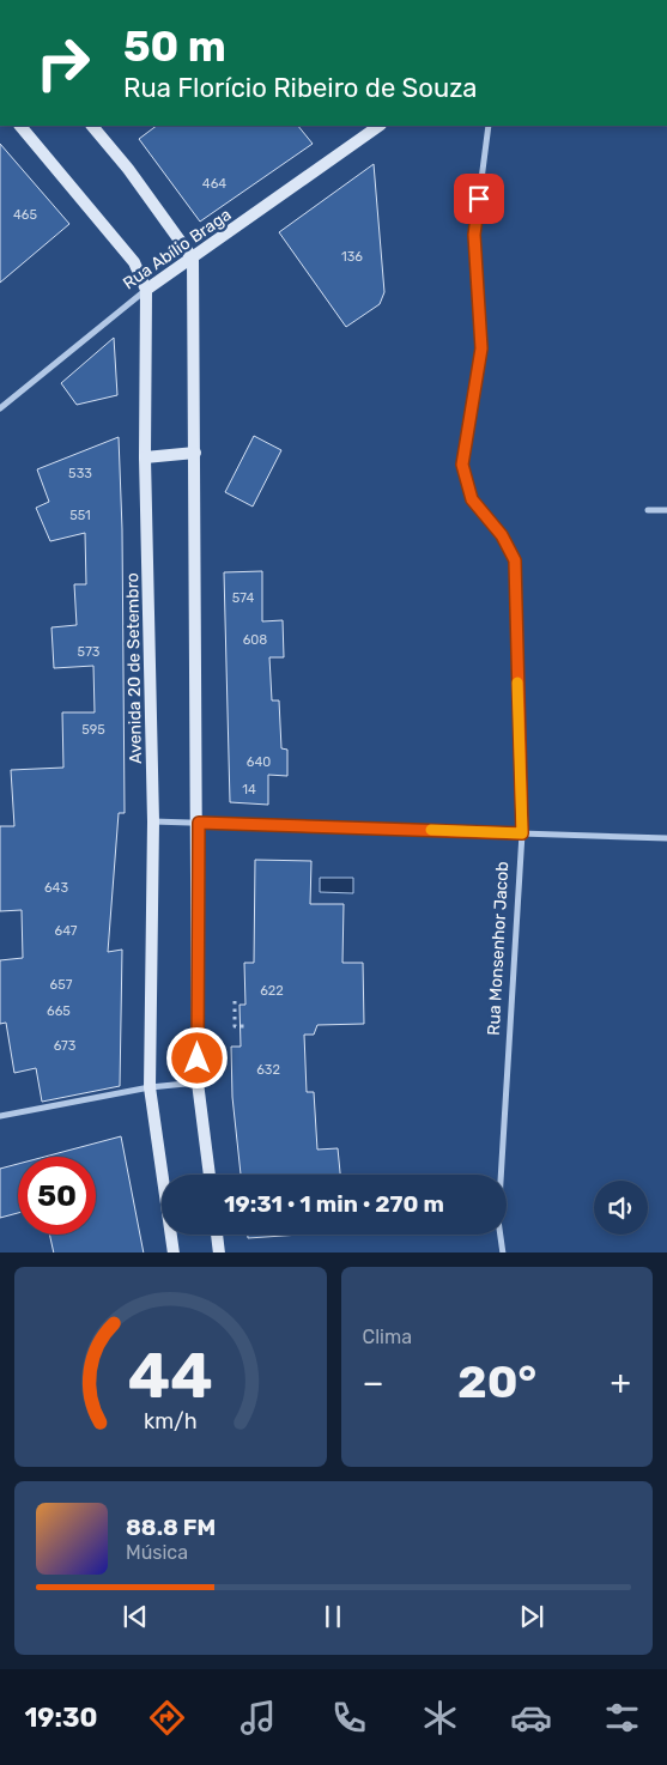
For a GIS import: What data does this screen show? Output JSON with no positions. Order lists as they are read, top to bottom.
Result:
{
  "streets": {
    "main road": ["Rua Abílio Braga", "Avenida 20 de Setembro"],
    "street": ["Rua Monsenhor Jacob"]
  },
  "crossings": [
    ["Rua Abílio Braga", "Avenida 20 de Setembro"]
  ],
  "house_numbers": [
    "464",
    "465",
    "136",
    "533",
    "551",
    "574",
    "608",
    "573",
    "595",
    "640",
    "14",
    "643",
    "647",
    "657",
    "622",
    "665",
    "673",
    "632"
  ],
  "page": {
    "turn": ["50 m", "Rua Florício Ribeiro de Souza"],
    "limit": "50",
    "trip": "19:31 · 1 min · 270 m",
    "tile": "Clima",
    "heat": ["−", "20°", "+"],
    "song": ["88.8 FM", "Música"],
    "tabs": "19:30",
    "gauge": ["44", "km/h"]
  }
}
